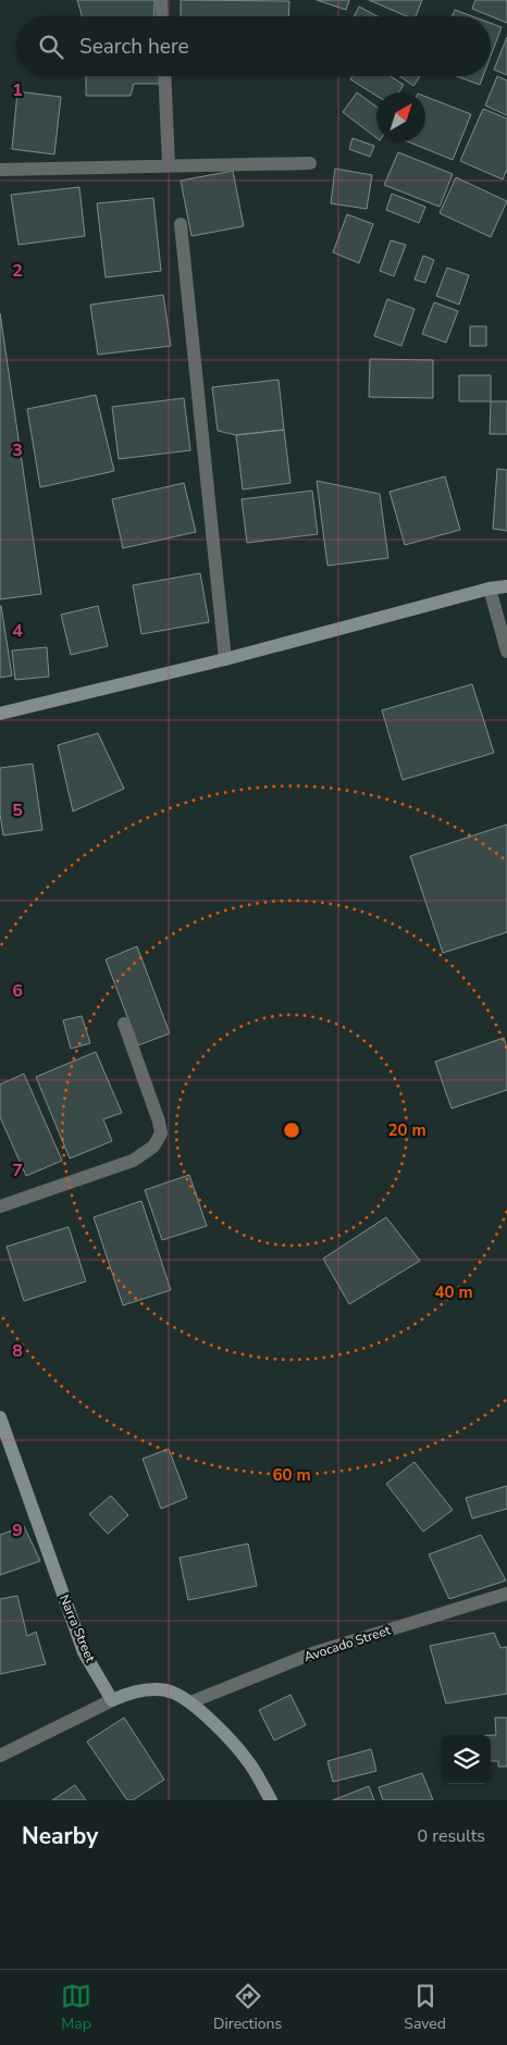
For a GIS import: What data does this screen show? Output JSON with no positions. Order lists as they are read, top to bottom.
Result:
{
  "streets": {
    "street": ["Narra Street", "Avocado Street"]
  },
  "north": "top right",
  "page": {
    "search": "Search here",
    "heading": ["Nearby", "0 results"],
    "nav": ["Map", "Directions", "Saved"]
  },
  "grid": {
    "rows": [
      "1",
      "2",
      "3",
      "4",
      "5",
      "6",
      "7",
      "8",
      "9"
    ]
  },
  "rings": ["20 m", "40 m", "60 m"]
}
